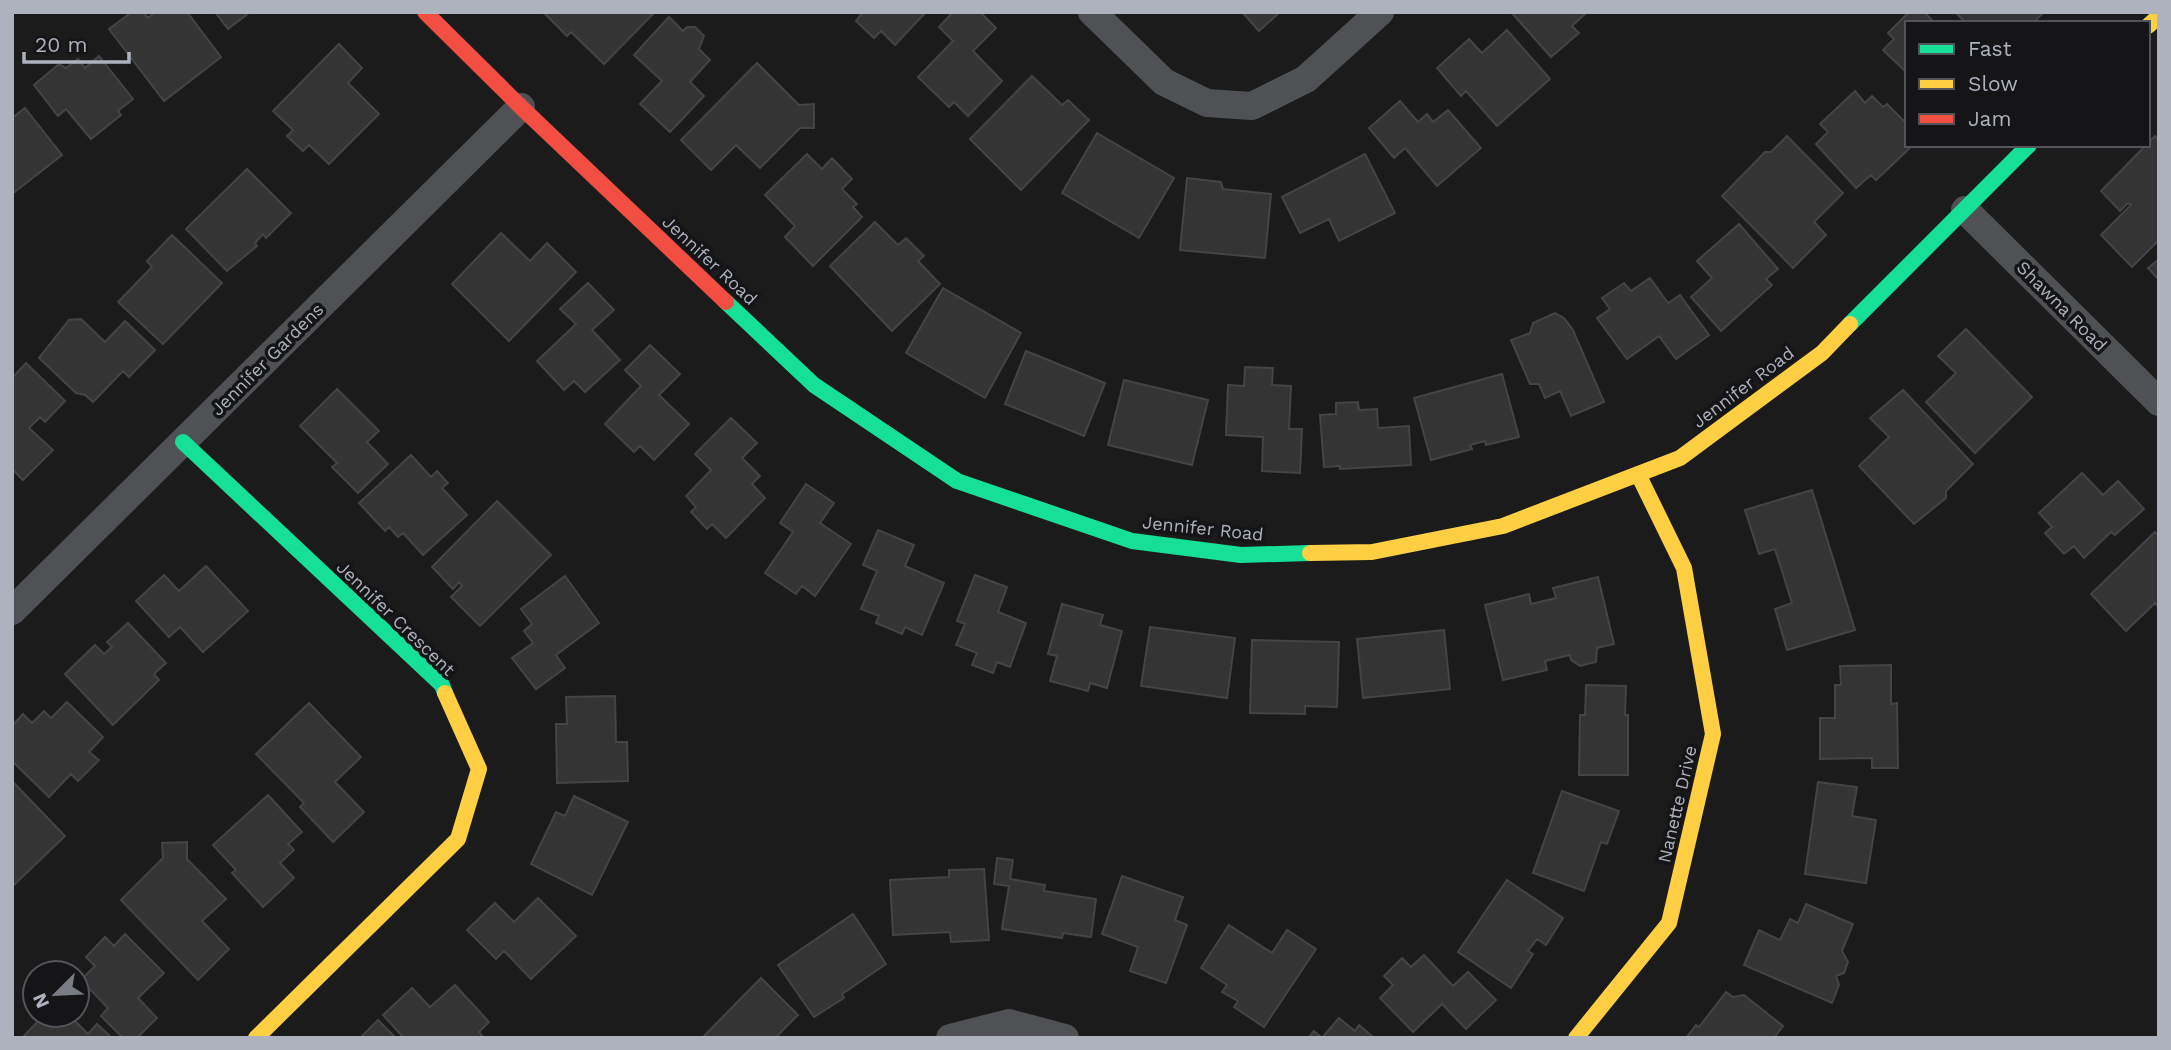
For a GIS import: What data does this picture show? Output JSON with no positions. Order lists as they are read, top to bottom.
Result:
{
  "streets": {
    "street": [
      "Jennifer Road",
      "Shawna Road",
      "Jennifer Gardens",
      "Jennifer Crescent",
      "Nanette Drive"
    ]
  },
  "crossings": [
    ["Jennifer Road", "Shawna Road"],
    ["Jennifer Road", "Jennifer Gardens"],
    ["Jennifer Road", "Nanette Drive"],
    ["Jennifer Gardens", "Jennifer Crescent"]
  ],
  "legend": ["Fast", "Slow", "Jam"],
  "scale_bar": "20 m",
  "north": "bottom left"
}
